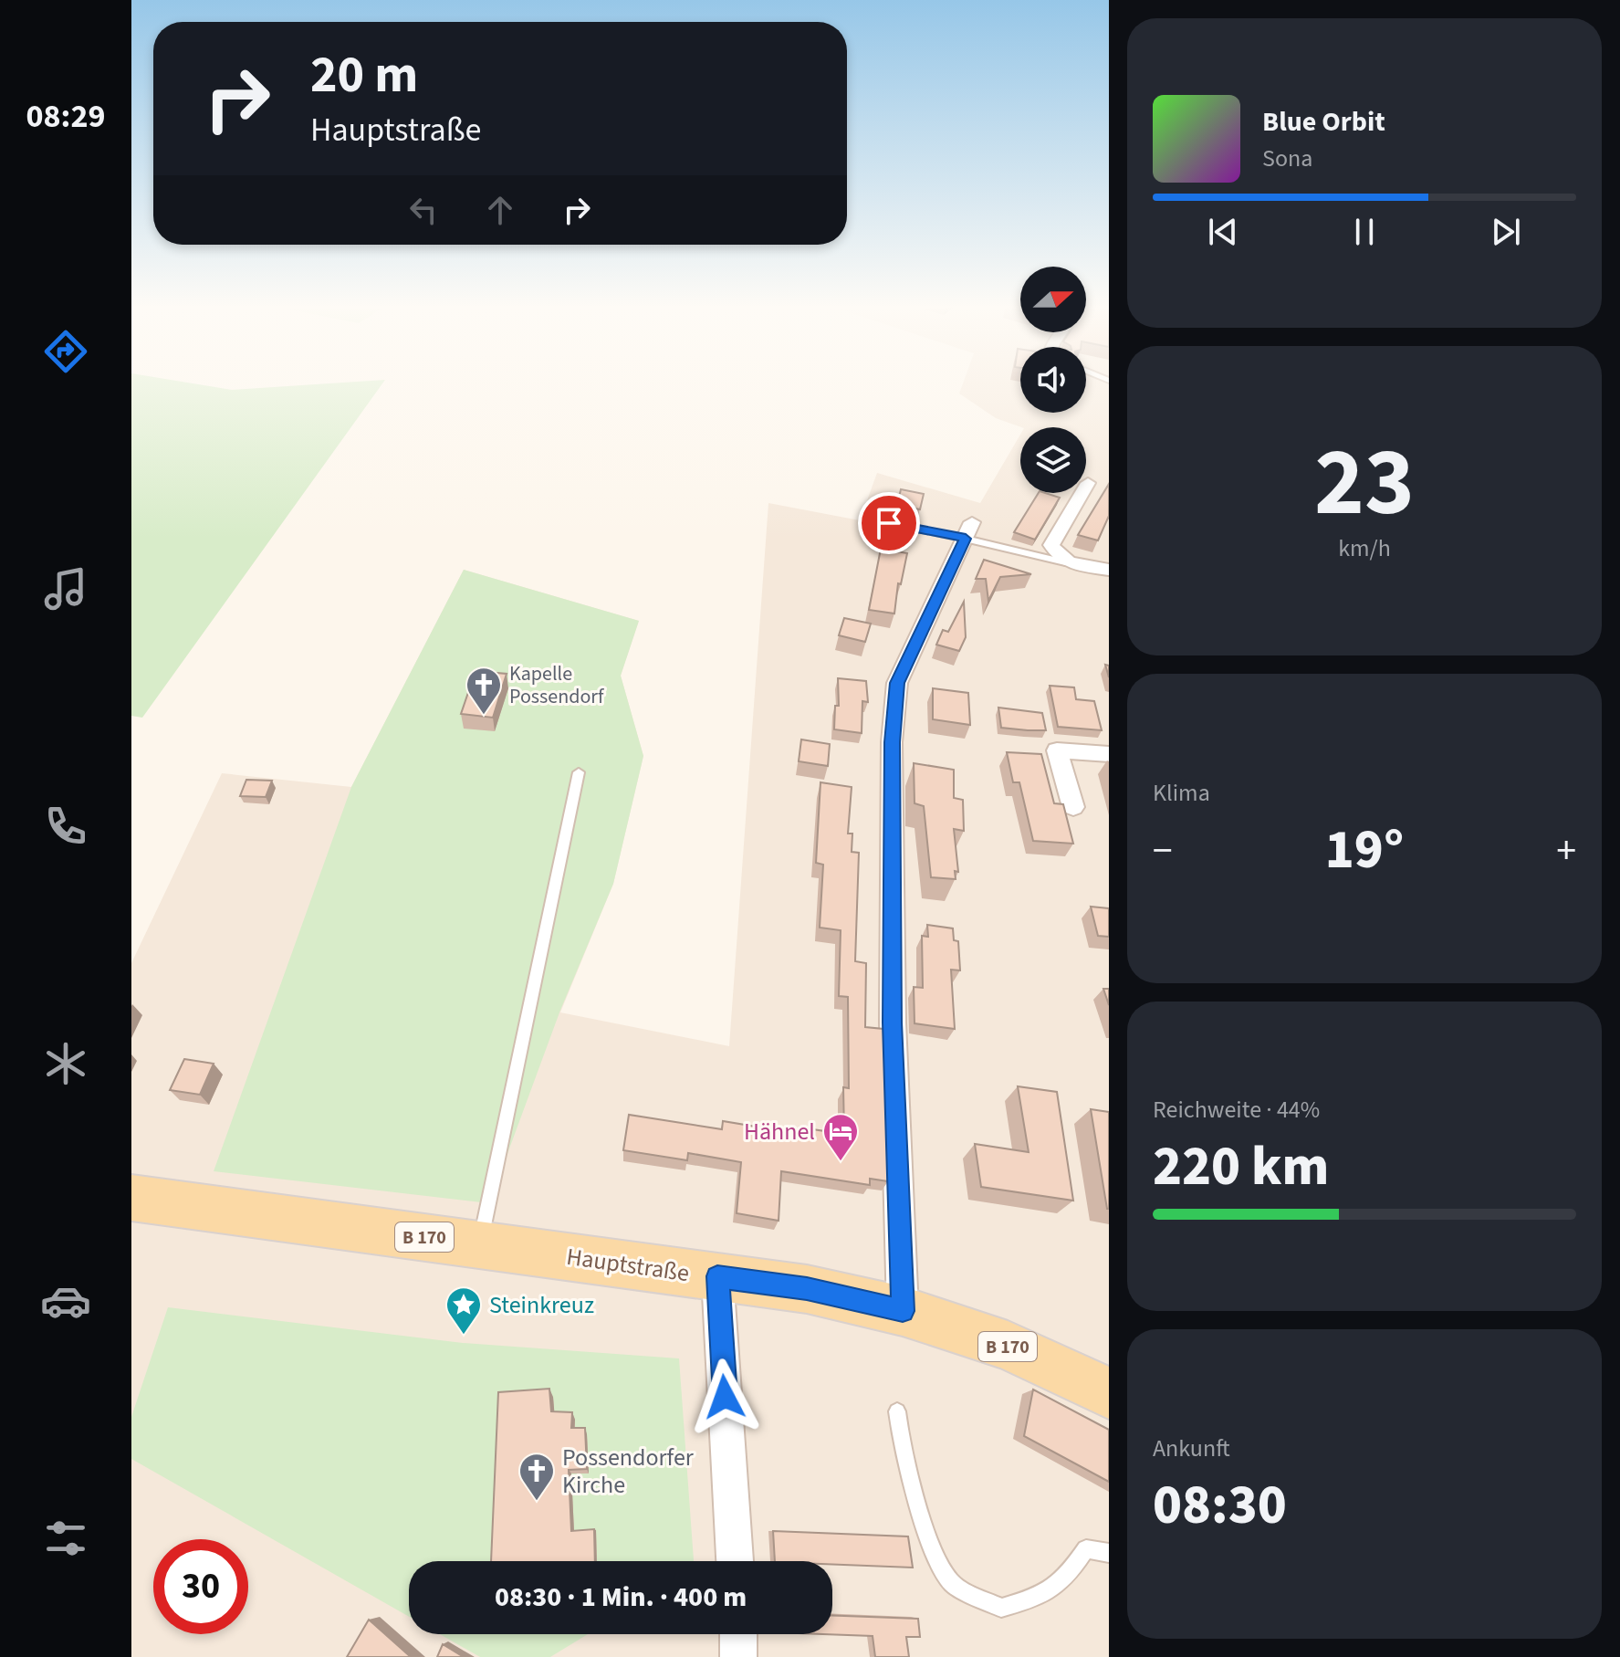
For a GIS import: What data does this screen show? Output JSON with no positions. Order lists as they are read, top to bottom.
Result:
{
  "streets": {
    "main road": ["B 170", "Hauptstraße"]
  },
  "places": {
    "church": ["Kapelle Possendorf", "Possendorfer Kirche"],
    "hotel": ["Hähnel"],
    "place": ["Steinkreuz"]
  },
  "north": "right",
  "page": {
    "tabs": "08:29",
    "turn": ["20 m", "Hauptstraße"],
    "song": ["Blue Orbit", "Sona"],
    "tile": [
      ["23", "km/h"],
      "Klima",
      ["Reichweite · 44%", "220 km"],
      ["Ankunft", "08:30"]
    ],
    "heat": ["−", "19°", "+"],
    "limit": "30",
    "trip": "08:30 · 1 Min. · 400 m"
  }
}
